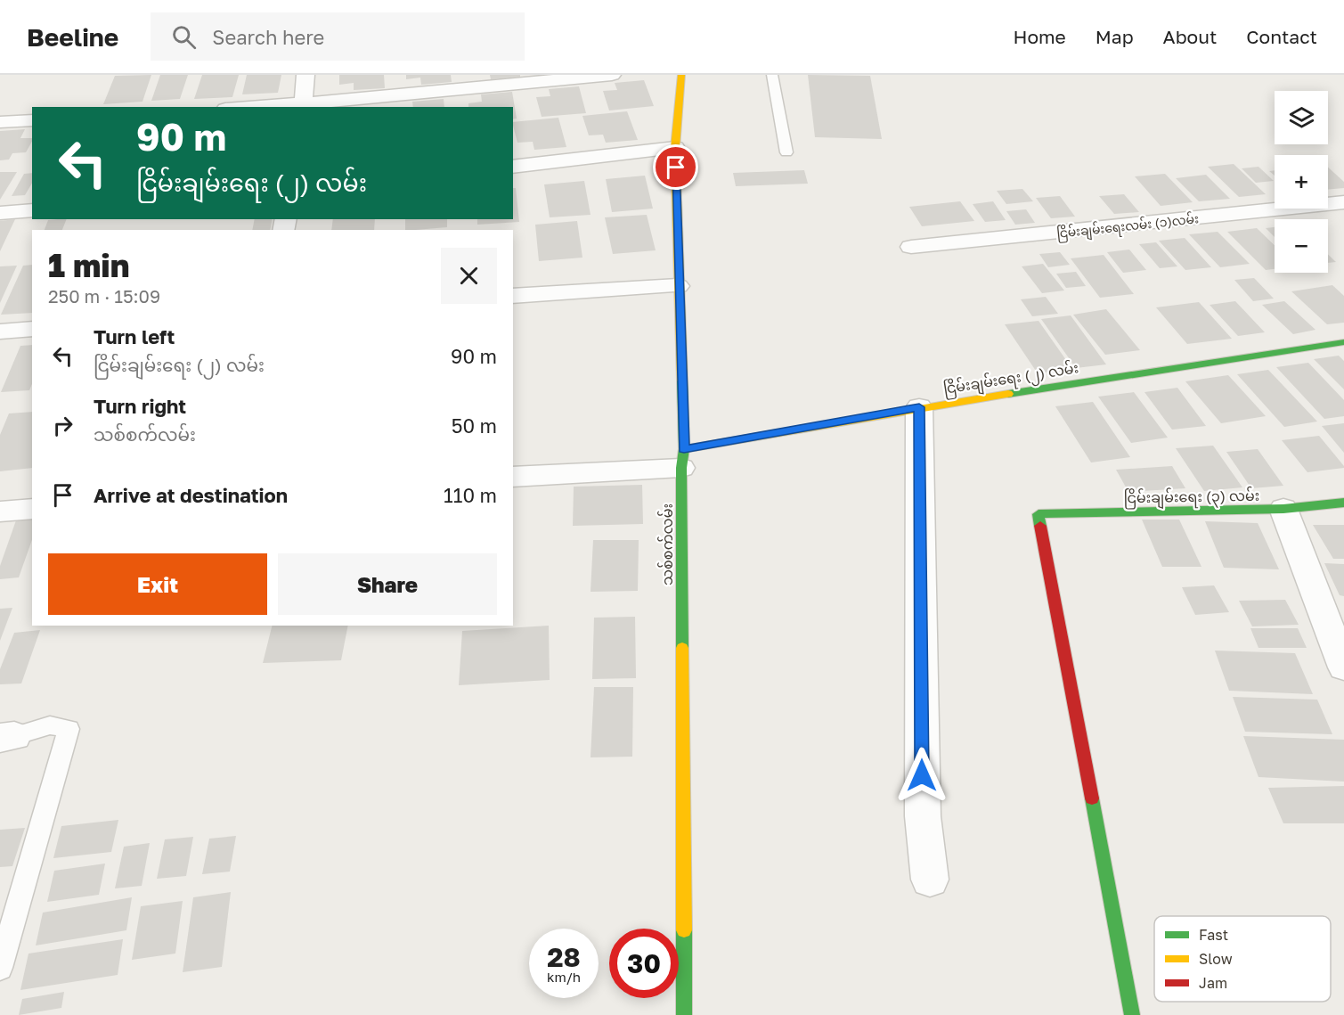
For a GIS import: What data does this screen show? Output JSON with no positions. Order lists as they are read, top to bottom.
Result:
{
  "streets": {
    "street": [
      "ငြိမ်းချမ်းရေးလမ်း (၁)လမ်း",
      "ငြိမ်းချမ်းရေး (၂) လမ်း",
      "ငြိမ်းချမ်းရေး (၃) လမ်း",
      "သစ်စက်လမ်း"
    ]
  },
  "crossings": [
    ["ငြိမ်းချမ်းရေး (၂) လမ်း", "သစ်စက်လမ်း"]
  ],
  "legend": ["Fast", "Slow", "Jam"],
  "page": {
    "header": "Beeline",
    "search": "Search here",
    "nav": [
      "Home",
      "Map",
      "About",
      "Contact"
    ],
    "map_buttons": ["+", "−"],
    "turn": ["90 m", "ငြိမ်းချမ်းရေး (၂) လမ်း"],
    "heading": ["1 min", "250 m · 15:09"],
    "list": [
      {
        "name": "Turn left",
        "note": "ငြိမ်းချမ်းရေး (၂) လမ်း",
        "value": "90 m"
      },
      {
        "name": "Turn right",
        "note": "သစ်စက်လမ်း",
        "value": "50 m"
      },
      {
        "name": "Arrive at destination",
        "value": "110 m"
      }
    ],
    "buttons": ["Exit", "Share"],
    "speed": "28 km/h",
    "limit": "30"
  }
}
